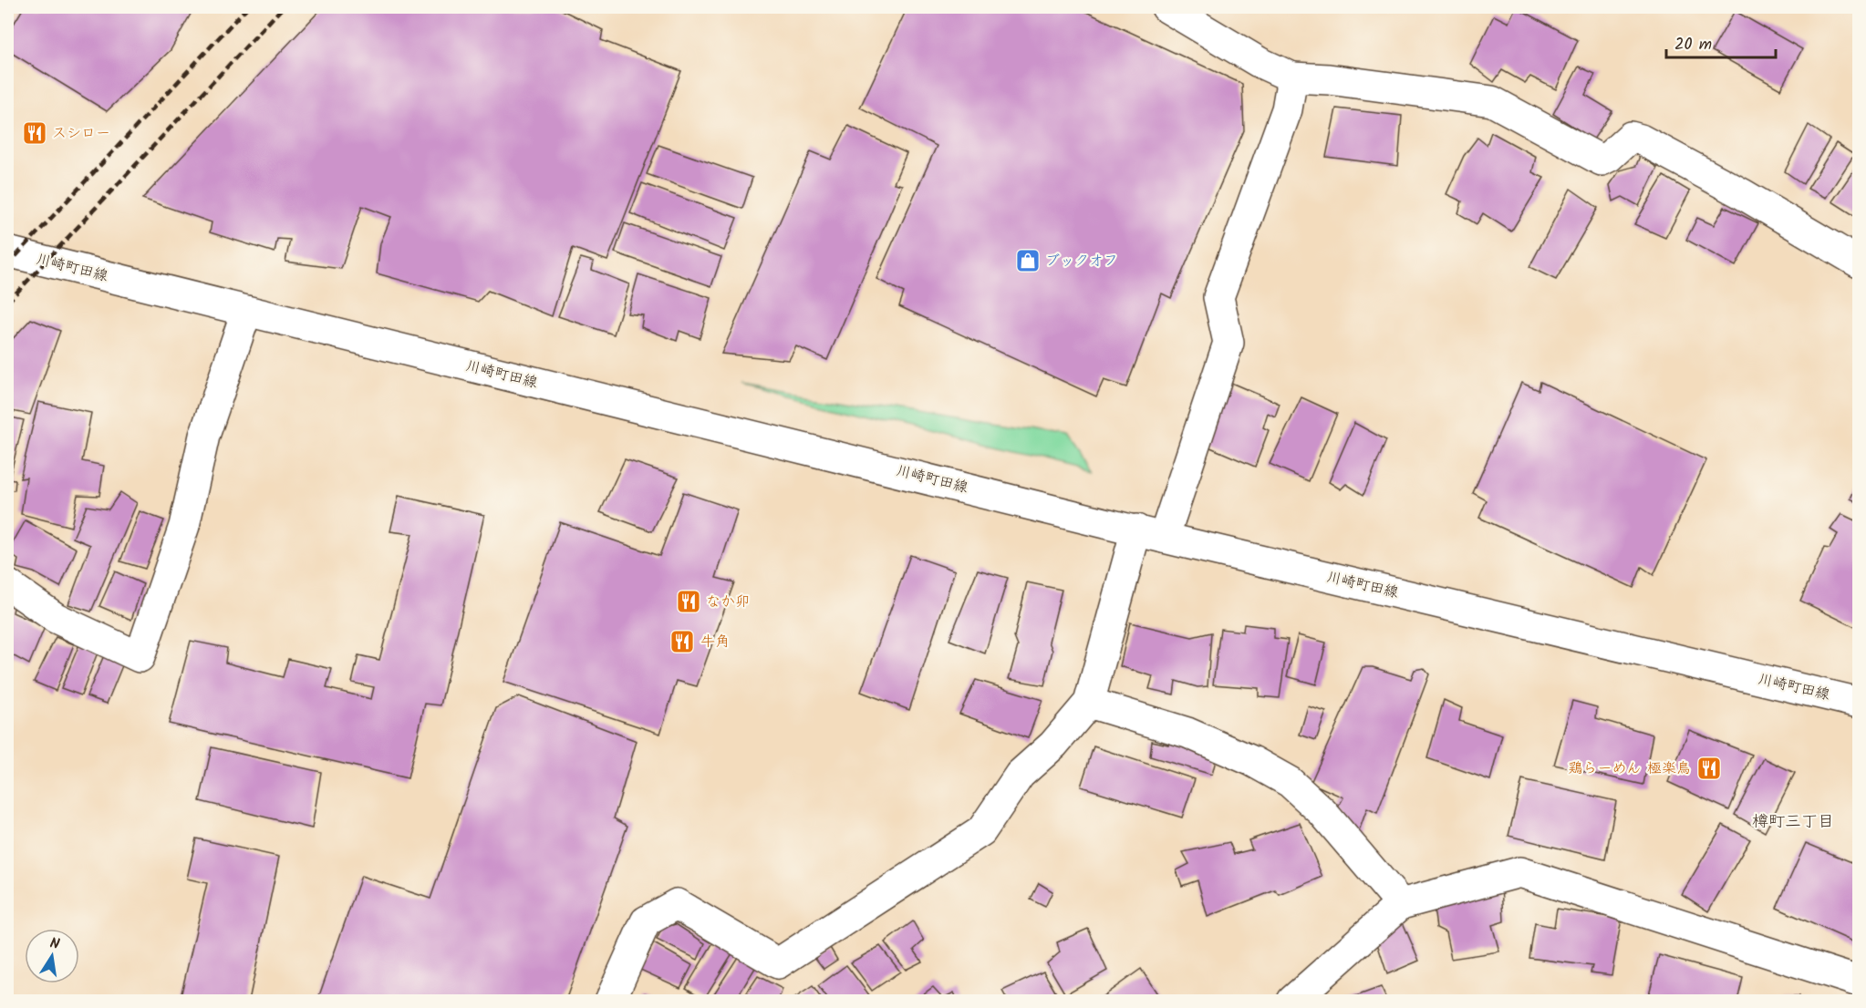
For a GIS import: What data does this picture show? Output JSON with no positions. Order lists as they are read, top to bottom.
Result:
{
  "streets": {
    "street": ["川崎町田線"]
  },
  "districts": ["樽町三丁目"],
  "places": {
    "restaurant": [
      "スシロー",
      "なか卯",
      "牛角",
      "鶏らーめん 極楽鳥"
    ],
    "shop": ["ブックオフ"]
  },
  "scale_bar": "20 m",
  "north": "top"
}
